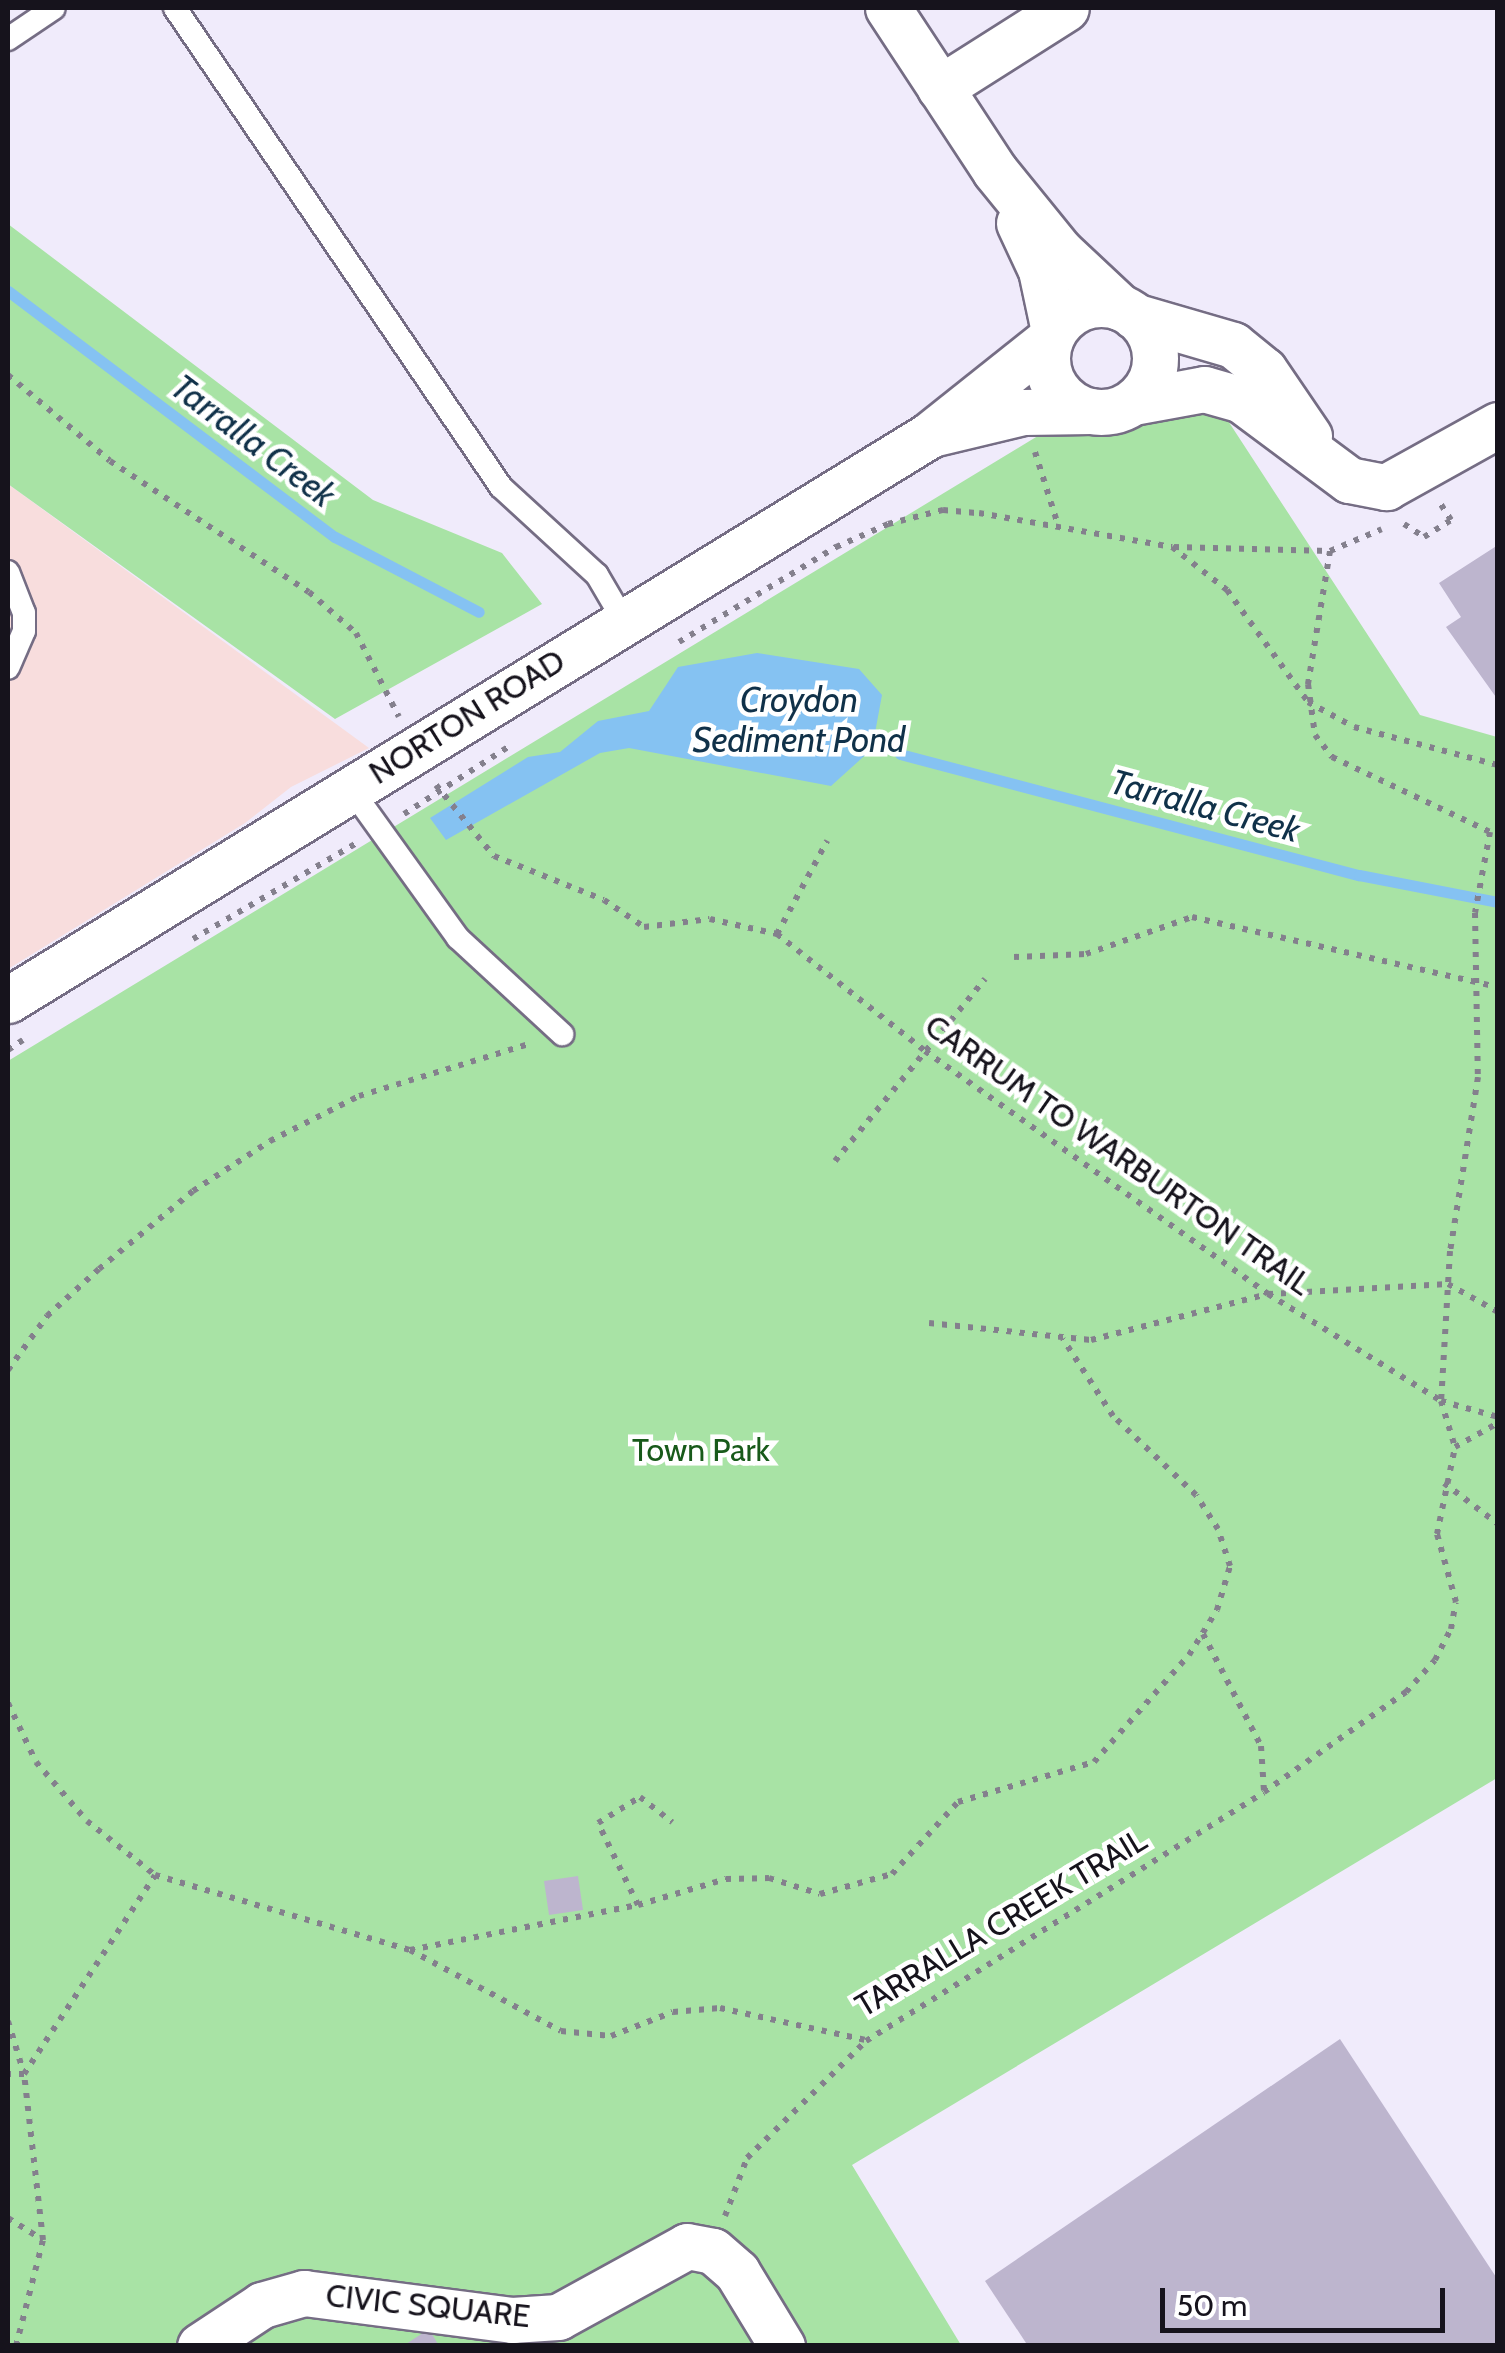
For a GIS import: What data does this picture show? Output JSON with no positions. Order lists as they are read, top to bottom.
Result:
{
  "streets": {
    "street": ["NORTON ROAD", "CIVIC SQUARE"],
    "path": ["CARRUM TO WARBURTON TRAIL", "TARRALLA CREEK TRAIL"]
  },
  "water": ["Tarralla Creek", "Croydon Sediment Pond"],
  "parks": ["Town Park"],
  "scale_bar": "50 m"
}
